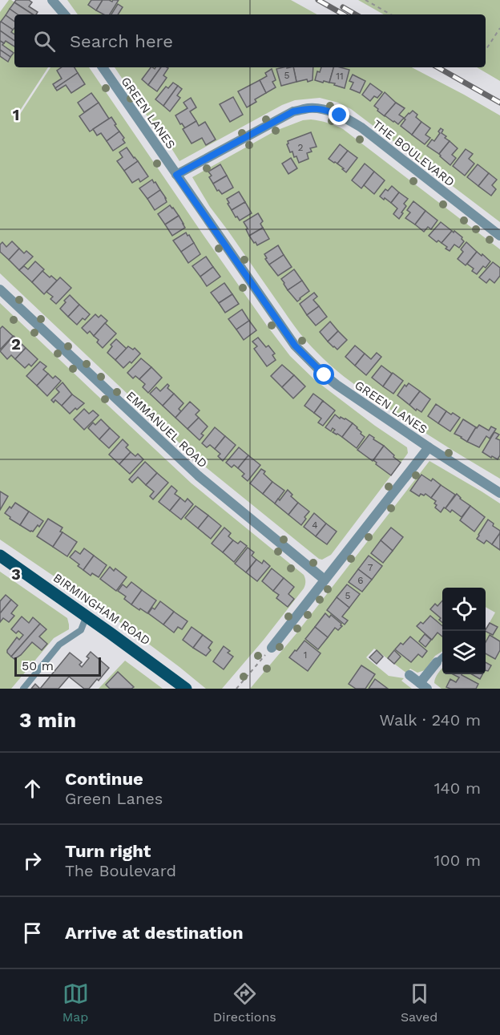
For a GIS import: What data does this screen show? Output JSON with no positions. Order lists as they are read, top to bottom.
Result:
{
  "streets": {
    "main road": ["BIRMINGHAM ROAD"],
    "street": ["GREEN LANES", "THE BOULEVARD", "EMMANUEL ROAD"]
  },
  "crossings": [
    ["GREEN LANES", "THE BOULEVARD"]
  ],
  "house_numbers": [
    "5",
    "11",
    "2",
    "4",
    "7",
    "6",
    "5",
    "1"
  ],
  "scale_bar": "50 m",
  "page": {
    "search": "Search here",
    "scale": "50 m",
    "heading": ["3 min", "Walk · 240 m"],
    "list": [
      ["Continue", "Green Lanes", "140 m"],
      ["Turn right", "The Boulevard", "100 m"],
      "Arrive at destination"
    ],
    "nav": ["Map", "Directions", "Saved"]
  },
  "grid": {
    "rows": ["1", "2", "3"]
  }
}
